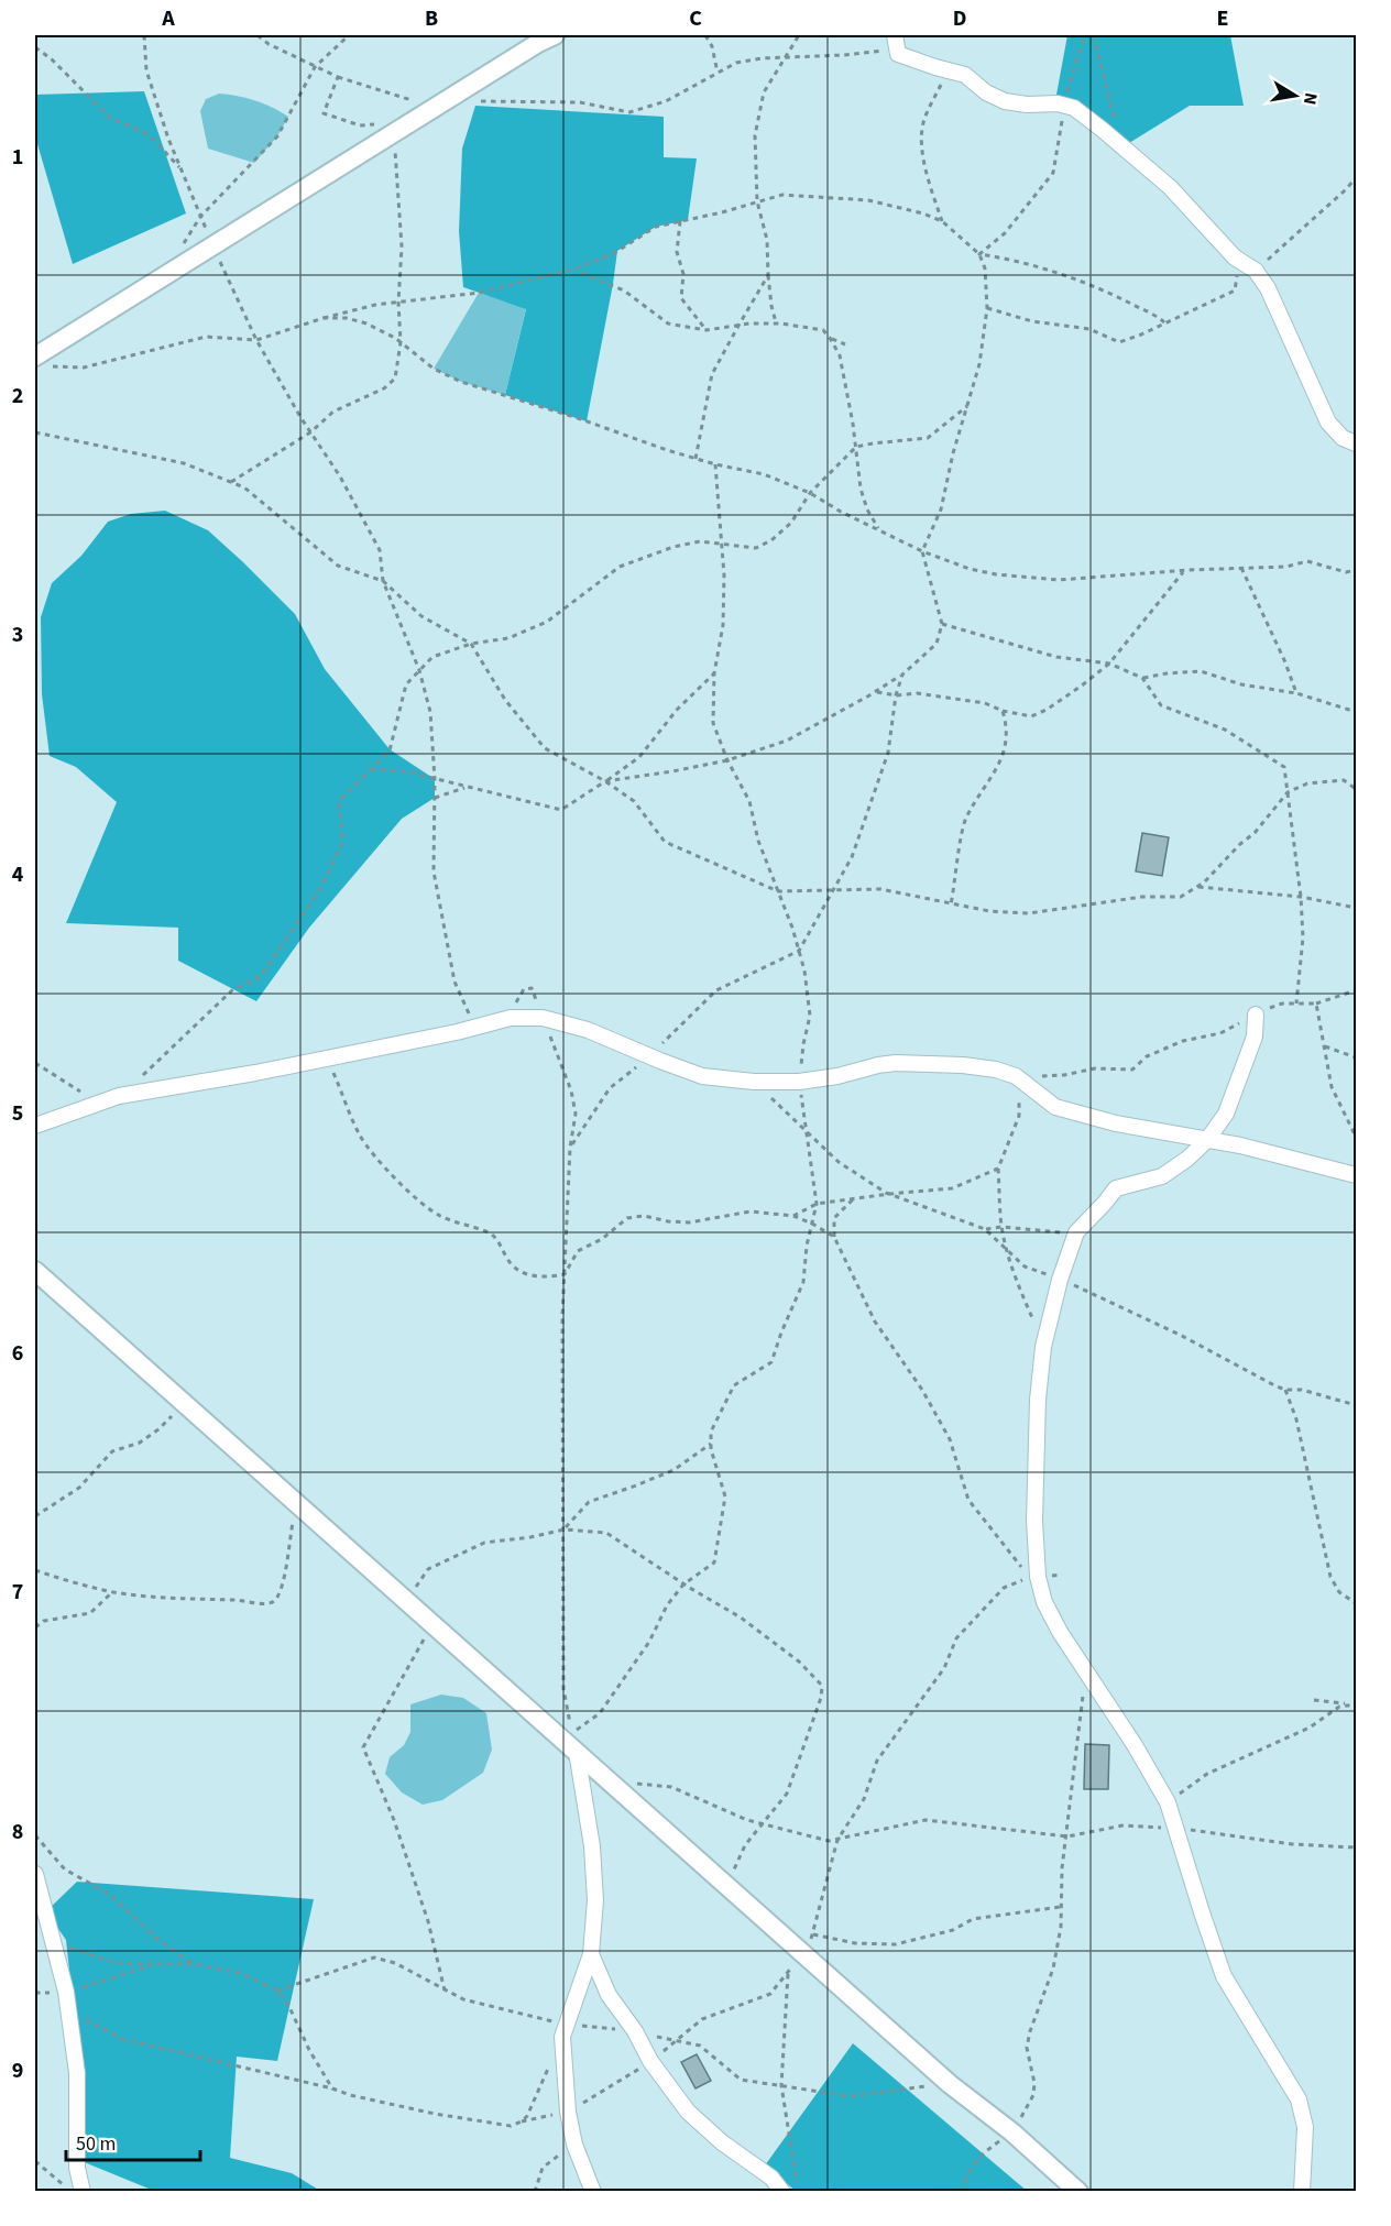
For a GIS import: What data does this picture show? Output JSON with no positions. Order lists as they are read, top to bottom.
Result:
{
  "scale_bar": "50 m",
  "north": "right",
  "grid": {
    "columns": [
      "A",
      "B",
      "C",
      "D",
      "E"
    ],
    "rows": [
      "1",
      "2",
      "3",
      "4",
      "5",
      "6",
      "7",
      "8",
      "9"
    ]
  }
}
